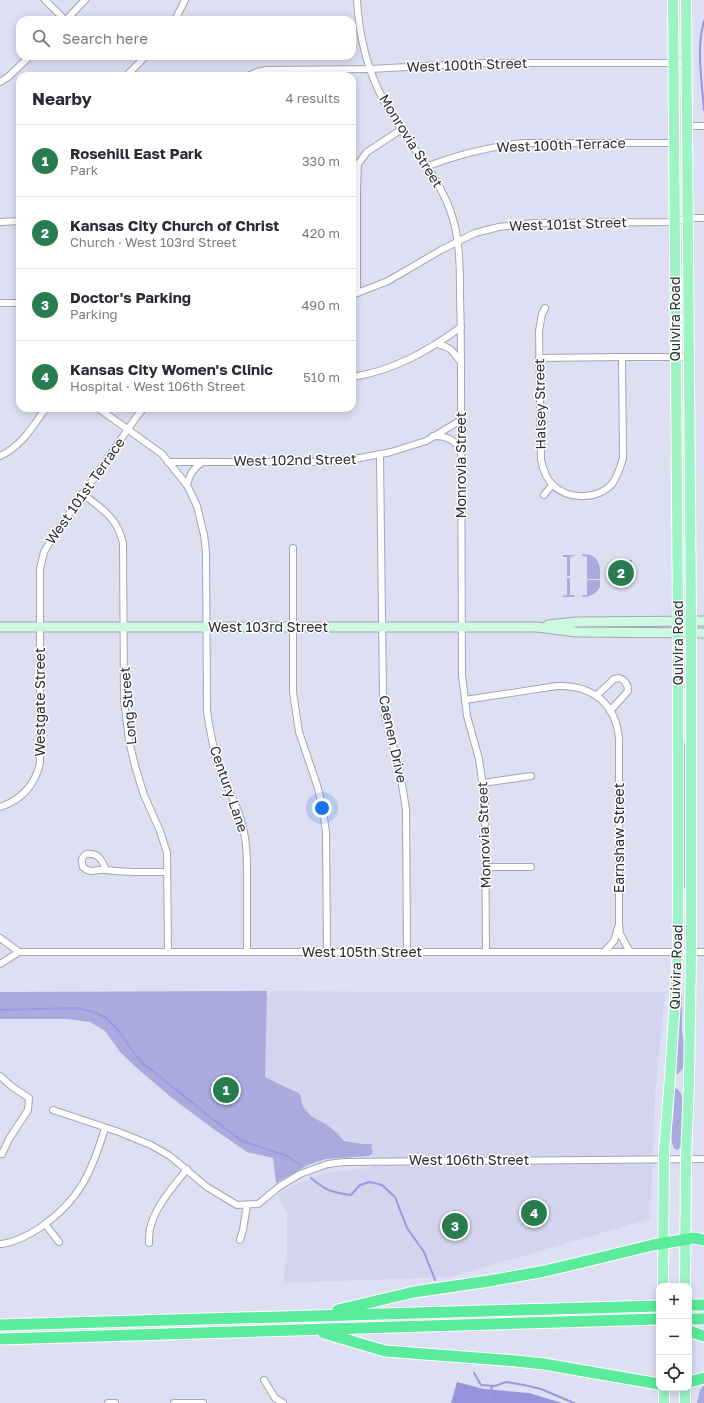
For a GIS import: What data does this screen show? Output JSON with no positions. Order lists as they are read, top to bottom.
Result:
{
  "streets": {
    "main road": ["Quivira Road", "West 103rd Street"],
    "street": [
      "West 100th Street",
      "Monrovia Street",
      "West 100th Terrace",
      "West 101st Street",
      "Halsey Street",
      "West 102nd Street",
      "West 101st Terrace",
      "Westgate Street",
      "Long Street",
      "Caenen Drive",
      "Century Lane",
      "Earnshaw Street",
      "West 105th Street",
      "West 106th Street"
    ]
  },
  "crossings": [
    ["West 100th Street", "Monrovia Street"],
    ["West 100th Street", "Quivira Road"],
    ["Monrovia Street", "West 100th Terrace"],
    ["Monrovia Street", "West 101st Street"],
    ["Monrovia Street", "West 102nd Street"],
    ["Monrovia Street", "West 103rd Street"],
    ["Monrovia Street", "West 105th Street"],
    ["West 100th Terrace", "Quivira Road"],
    ["West 101st Street", "Quivira Road"],
    ["Quivira Road", "West 103rd Street"],
    ["Quivira Road", "West 105th Street"],
    ["Quivira Road", "West 106th Street"],
    ["West 102nd Street", "Caenen Drive"],
    ["West 102nd Street", "Century Lane"],
    ["West 101st Terrace", "West 103rd Street"],
    ["West 101st Terrace", "Westgate Street"],
    ["West 101st Terrace", "Long Street"],
    ["West 101st Terrace", "Century Lane"],
    ["West 103rd Street", "Westgate Street"],
    ["West 103rd Street", "Long Street"],
    ["West 103rd Street", "Caenen Drive"],
    ["West 103rd Street", "Century Lane"],
    ["Long Street", "West 105th Street"],
    ["Caenen Drive", "West 105th Street"],
    ["Century Lane", "West 105th Street"],
    ["Earnshaw Street", "West 105th Street"]
  ],
  "page": {
    "search": "Search here",
    "heading": ["Nearby", "4 results"],
    "list": [
      {
        "mark": "1",
        "name": "Rosehill East Park",
        "note": "Park",
        "value": "330 m"
      },
      {
        "mark": "2",
        "name": "Kansas City Church of Christ",
        "note": "Church · West 103rd Street",
        "value": "420 m"
      },
      {
        "mark": "3",
        "name": "Doctor's Parking",
        "note": "Parking",
        "value": "490 m"
      },
      {
        "mark": "4",
        "name": "Kansas City Women's Clinic",
        "note": "Hospital · West 106th Street",
        "value": "510 m"
      }
    ],
    "pins": [
      "2",
      "1",
      "4",
      "3"
    ],
    "map_buttons": ["+", "−"]
  }
}
